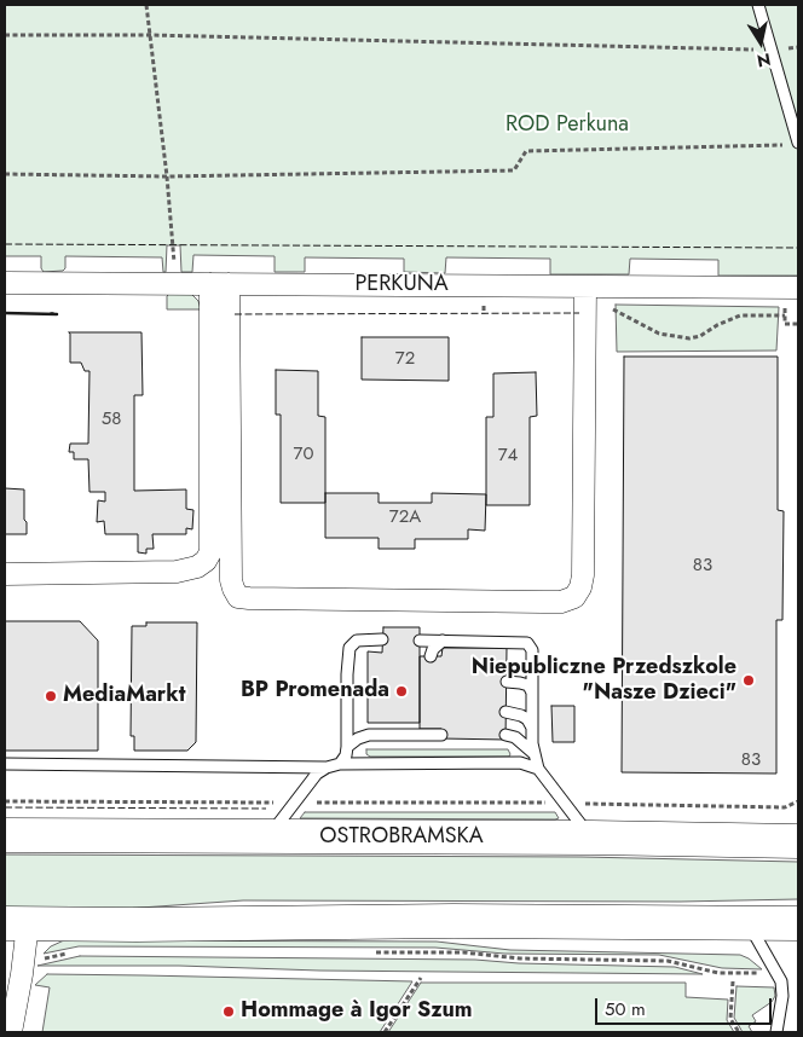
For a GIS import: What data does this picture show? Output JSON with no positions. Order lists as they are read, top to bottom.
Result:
{
  "streets": {
    "main road": ["OSTROBRAMSKA"],
    "street": ["PERKUNA"]
  },
  "parks": ["ROD Perkuna"],
  "places": [
    "Niepubliczne Przedszkole \"Nasze Dzieci\"",
    "BP Promenada",
    "MediaMarkt",
    "Hommage à Igor Szum"
  ],
  "house_numbers": [
    "72",
    "58",
    "70",
    "74",
    "72A",
    "83",
    "83"
  ],
  "scale_bar": "50 m",
  "north": "bottom"
}
